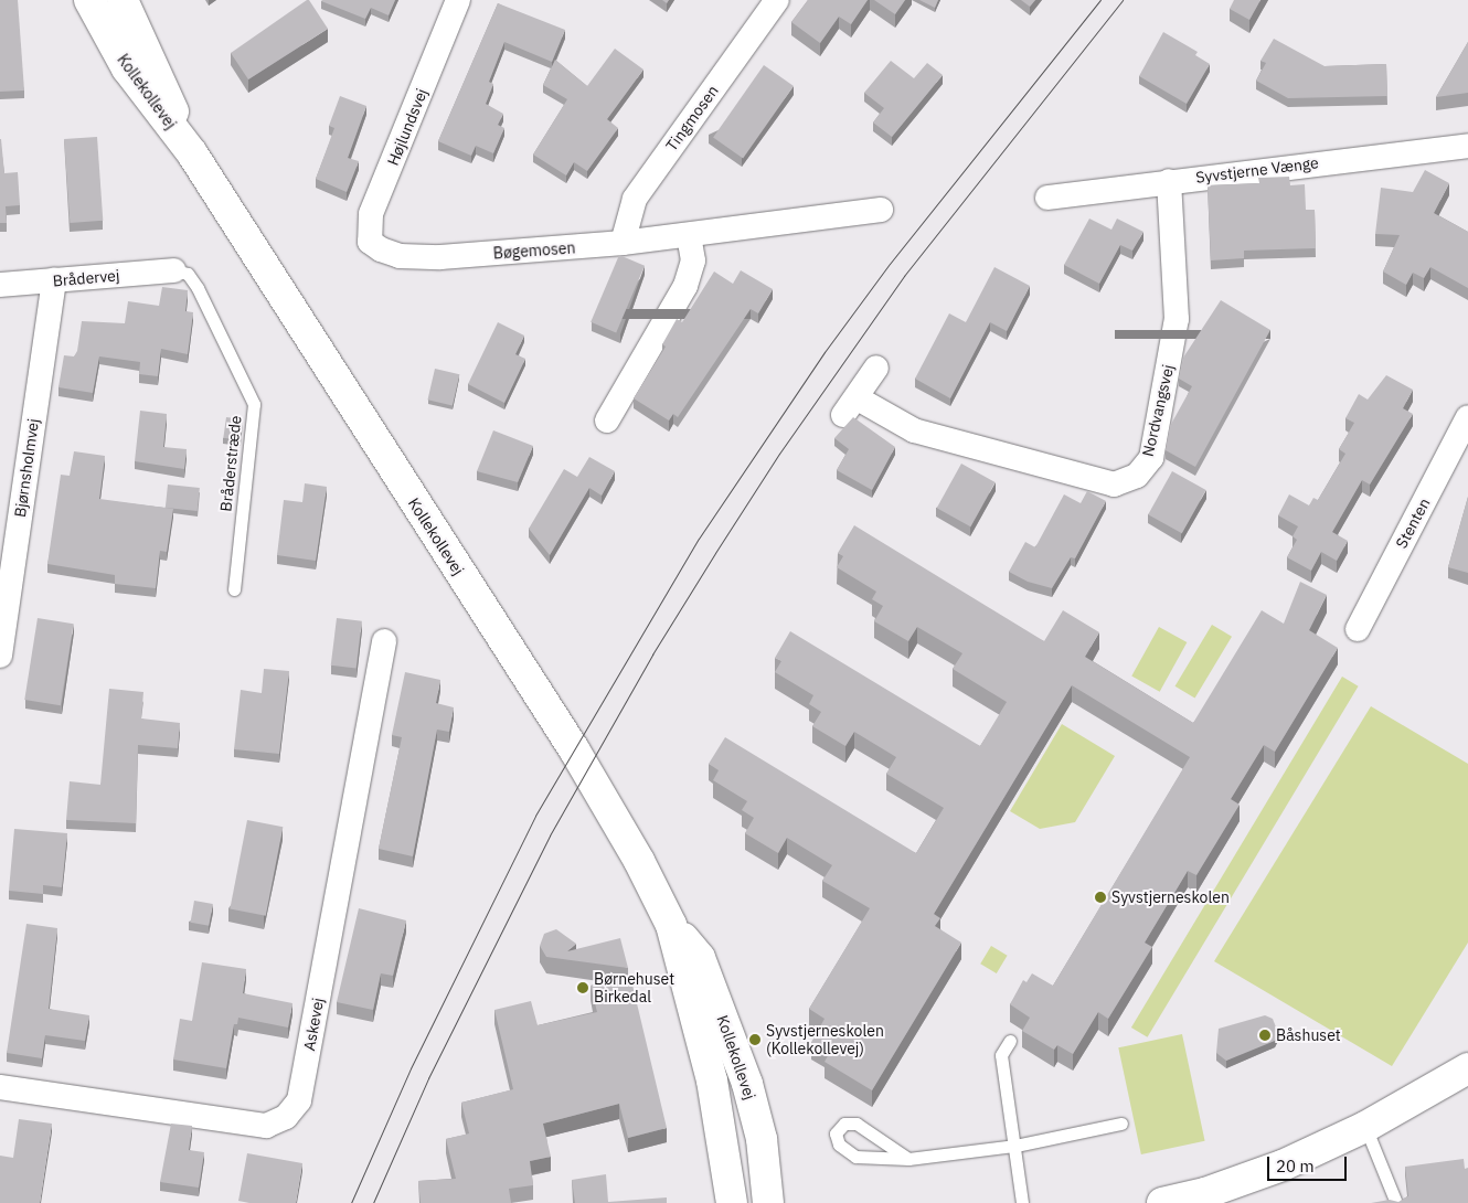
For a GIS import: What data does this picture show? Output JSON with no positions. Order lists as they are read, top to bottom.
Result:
{
  "streets": {
    "street": [
      "Kollekollevej",
      "Tingmosen",
      "Højlundsvej",
      "Syvstjerne Vænge",
      "Bøgemosen",
      "Brådervej",
      "Nordvangsvej",
      "Bjørnsholmvej",
      "Stenten",
      "Askevej"
    ],
    "lane": ["Bråderstræde"]
  },
  "crossings": [
    ["Tingmosen", "Bøgemosen"],
    ["Højlundsvej", "Bøgemosen"],
    ["Syvstjerne Vænge", "Nordvangsvej"],
    ["Brådervej", "Bråderstræde"],
    ["Brådervej", "Bjørnsholmvej"]
  ],
  "places": [
    "Syvstjerneskolen",
    "Børnehuset Birkedal",
    "Båshuset",
    "Syvstjerneskolen (Kollekollevej)"
  ],
  "scale_bar": "20 m"
}
